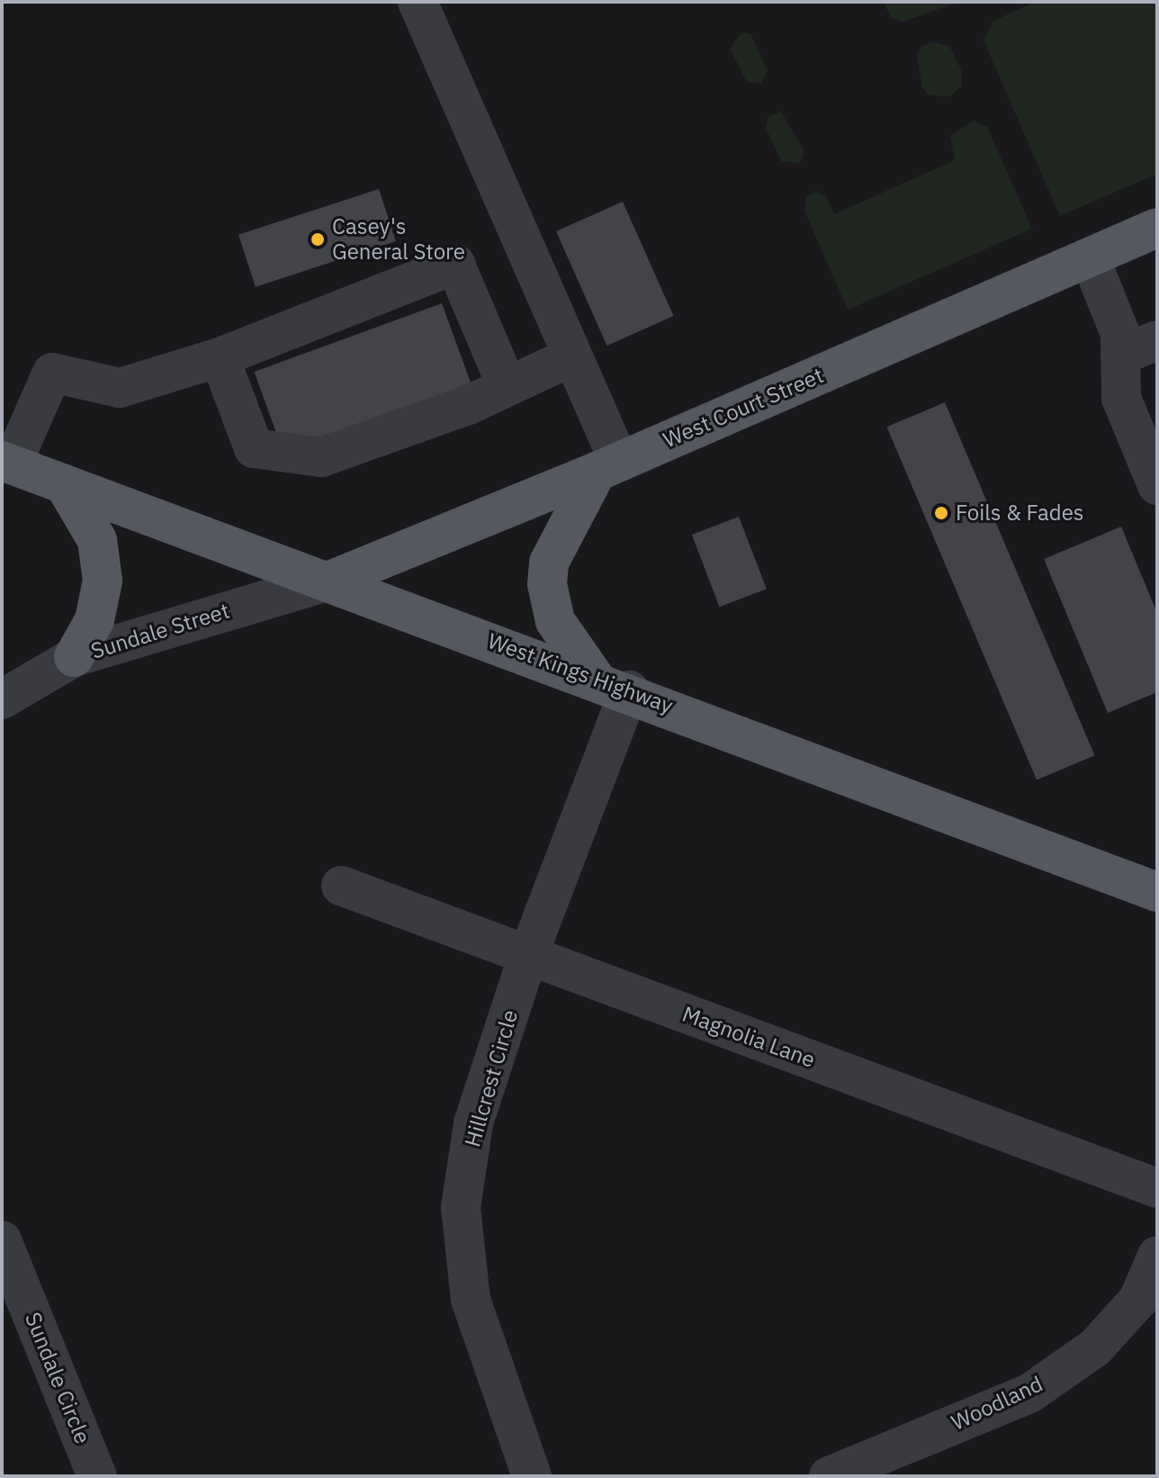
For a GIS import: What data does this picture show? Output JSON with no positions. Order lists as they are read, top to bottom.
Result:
{
  "streets": {
    "main road": ["West Court Street", "West Kings Highway"],
    "street": [
      "Sundale Street",
      "Magnolia Lane",
      "Hillcrest Circle",
      "Sundale Circle",
      "Woodland"
    ]
  },
  "crossings": [
    ["West Court Street", "Sundale Street"],
    ["West Court Street", "West Kings Highway"],
    ["Sundale Street", "West Kings Highway"],
    ["West Kings Highway", "Hillcrest Circle"],
    ["Magnolia Lane", "Hillcrest Circle"]
  ],
  "places": ["Casey's General Store", "Foils & Fades"]
}
